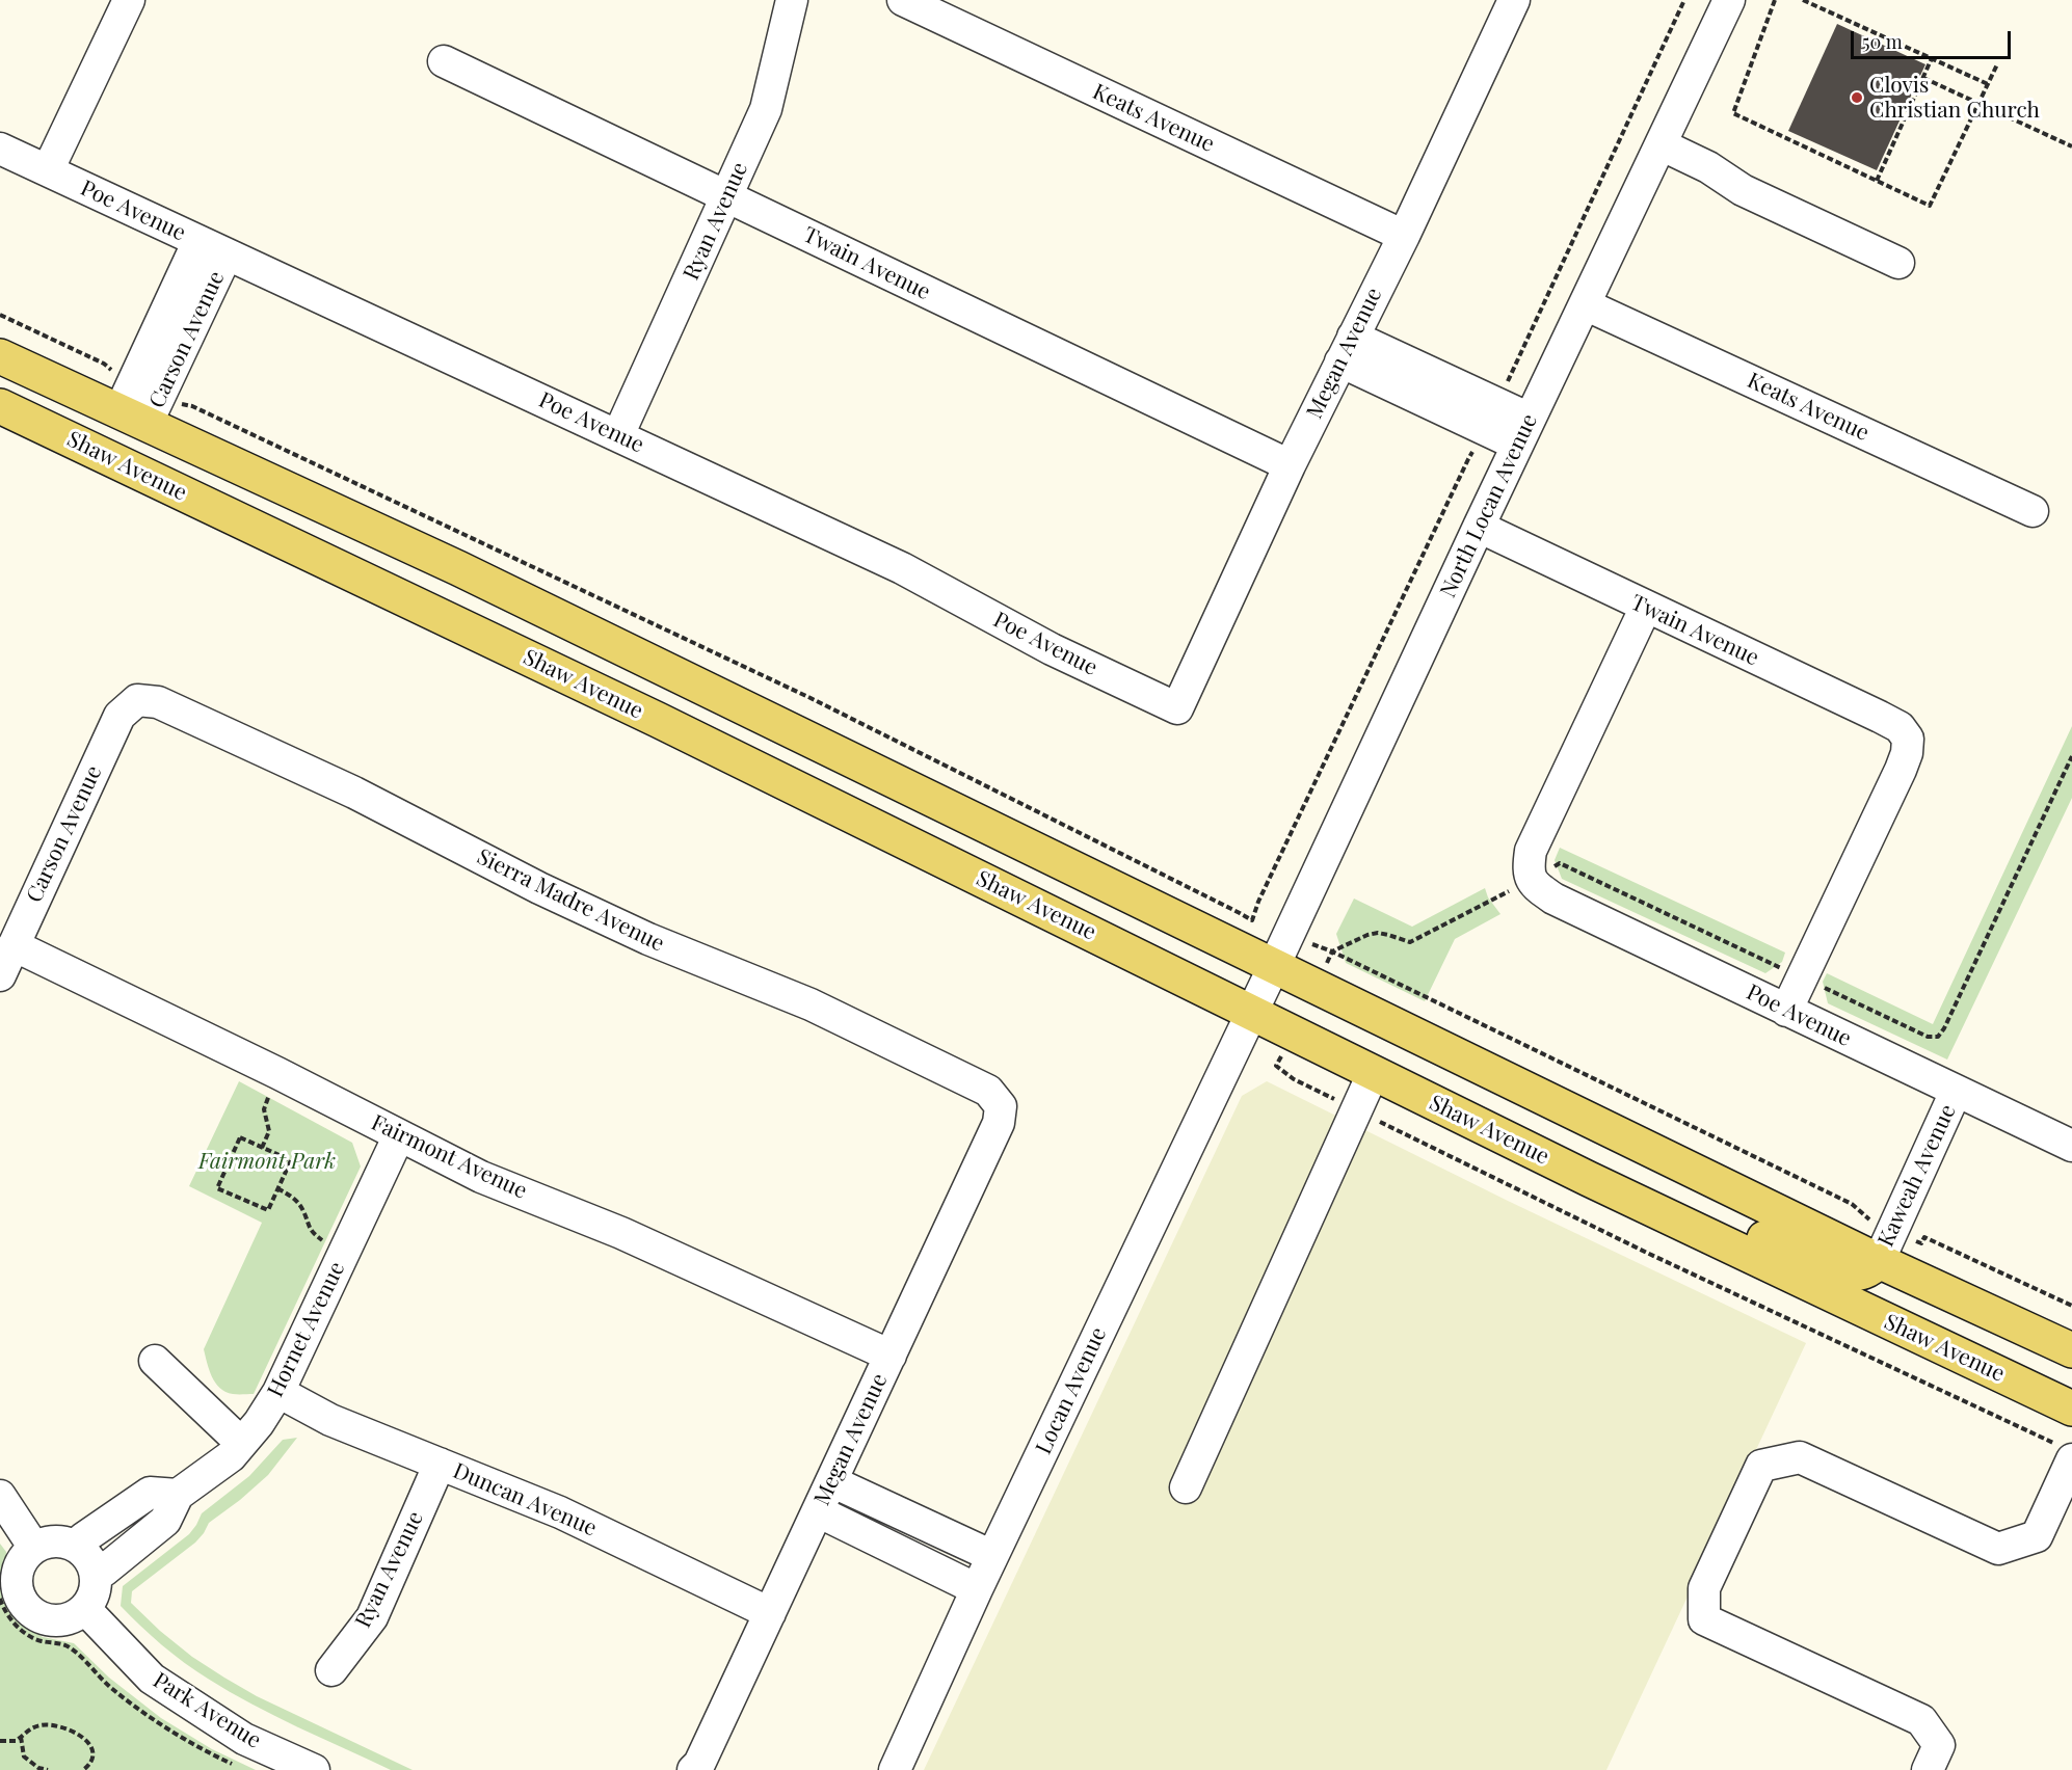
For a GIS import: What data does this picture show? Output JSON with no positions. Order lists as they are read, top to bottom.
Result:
{
  "streets": {
    "main road": ["Shaw Avenue"],
    "street": [
      "Keats Avenue",
      "Poe Avenue",
      "Ryan Avenue",
      "Twain Avenue",
      "Carson Avenue",
      "Megan Avenue",
      "North Locan Avenue",
      "Sierra Madre Avenue",
      "Fairmont Avenue",
      "Kaweah Avenue",
      "Hornet Avenue",
      "Locan Avenue",
      "Duncan Avenue",
      "Park Avenue"
    ]
  },
  "crossings": [
    ["Keats Avenue", "Megan Avenue"],
    ["Keats Avenue", "North Locan Avenue"],
    ["Poe Avenue", "Ryan Avenue"],
    ["Poe Avenue", "Carson Avenue"],
    ["Poe Avenue", "Megan Avenue"],
    ["Poe Avenue", "Kaweah Avenue"],
    ["Ryan Avenue", "Twain Avenue"],
    ["Ryan Avenue", "Duncan Avenue"],
    ["Twain Avenue", "Megan Avenue"],
    ["Twain Avenue", "North Locan Avenue"],
    ["Carson Avenue", "Shaw Avenue"],
    ["Carson Avenue", "Sierra Madre Avenue"],
    ["Carson Avenue", "Fairmont Avenue"],
    ["Megan Avenue", "Sierra Madre Avenue"],
    ["Megan Avenue", "Fairmont Avenue"],
    ["Megan Avenue", "Duncan Avenue"],
    ["Shaw Avenue", "North Locan Avenue"],
    ["Shaw Avenue", "Kaweah Avenue"],
    ["Shaw Avenue", "Locan Avenue"],
    ["North Locan Avenue", "Locan Avenue"],
    ["Fairmont Avenue", "Hornet Avenue"],
    ["Hornet Avenue", "Duncan Avenue"],
    ["Hornet Avenue", "Park Avenue"]
  ],
  "parks": ["Fairmont Park"],
  "places": ["Clovis Christian Church"],
  "scale_bar": "50 m"
}
